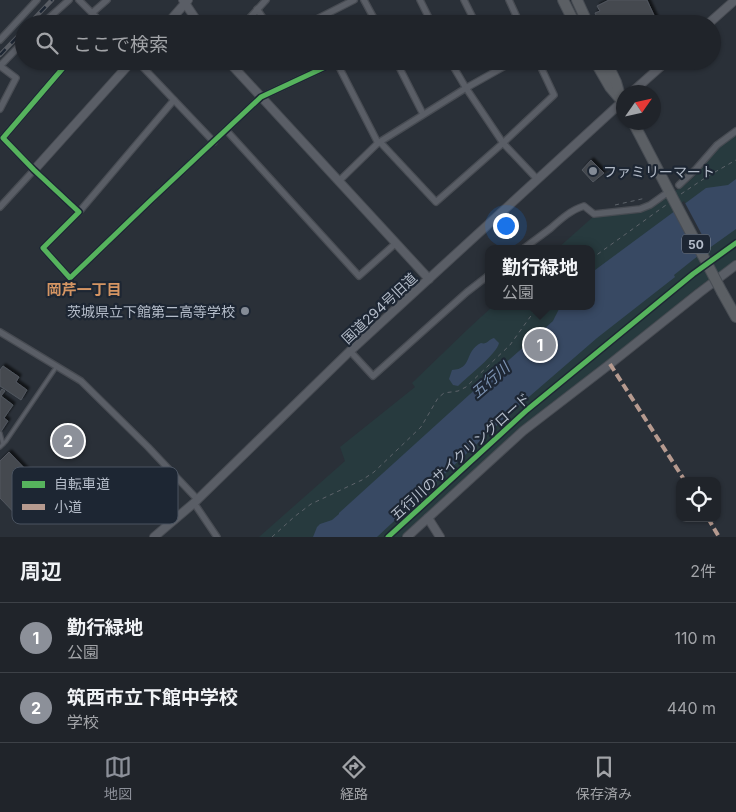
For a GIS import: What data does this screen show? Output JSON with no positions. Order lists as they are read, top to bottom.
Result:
{
  "streets": {
    "highway": ["50"],
    "street": ["国道294号旧道"],
    "cycle path": ["五行川のサイクリングロード"]
  },
  "districts": ["岡芹一丁目"],
  "water": ["五行川"],
  "places": ["ファミリーマート", "茨城県立下館第二高等学校"],
  "legend": ["自転車道", "小道"],
  "north": "top right",
  "page": {
    "search": "ここで検索",
    "popup": ["勤行緑地", "公園"],
    "pins": ["1", "2"],
    "heading": ["周辺", "2件"],
    "list": [
      {
        "mark": "1",
        "name": "勤行緑地",
        "note": "公園",
        "value": "110 m"
      },
      {
        "mark": "2",
        "name": "筑西市立下館中学校",
        "note": "学校",
        "value": "440 m"
      }
    ],
    "nav": ["地図", "経路", "保存済み"]
  }
}
